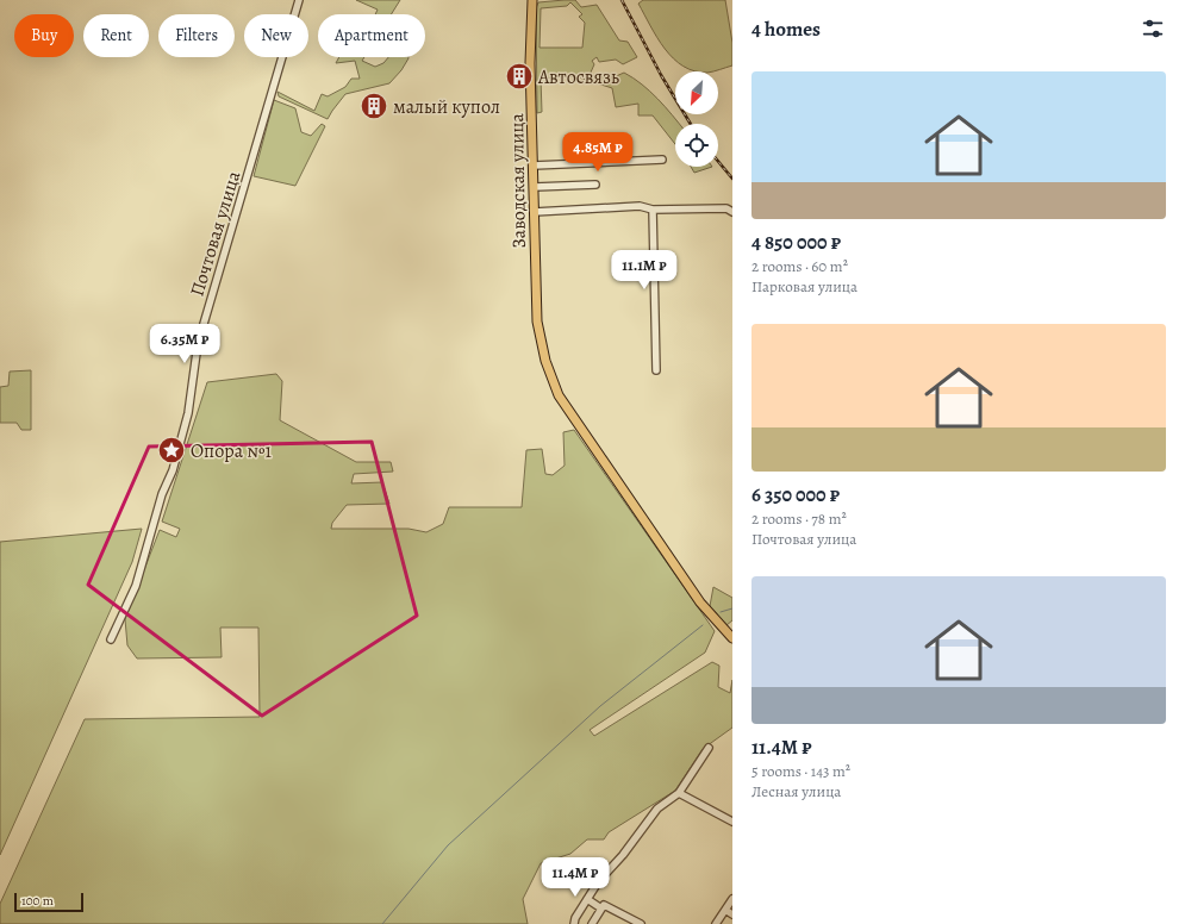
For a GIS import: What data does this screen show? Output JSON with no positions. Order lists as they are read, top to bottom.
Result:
{
  "streets": {
    "main road": ["Заводская улица"],
    "street": ["Почтовая улица"]
  },
  "places": {
    "building": ["Автосвязь", "малый купол"],
    "place": ["Опора №1"]
  },
  "scale_bar": "100 m",
  "north": "bottom left",
  "page": {
    "heading": "4 homes",
    "chip": [
      "Buy",
      "Rent",
      "Filters",
      "New",
      "Apartment"
    ],
    "list": [
      {
        "name": "4 850 000 ₽",
        "note": "2 rooms · 60 m² · Парковая улица"
      },
      {
        "name": "6 350 000 ₽",
        "note": "2 rooms · 78 m² · Почтовая улица"
      },
      {
        "name": "11.4M ₽",
        "note": "5 rooms · 143 m² · Лесная улица"
      }
    ],
    "price": [
      "4.85M ₽",
      "11.1M ₽",
      "6.35M ₽",
      "11.4M ₽"
    ],
    "scale": "100 m"
  }
}
